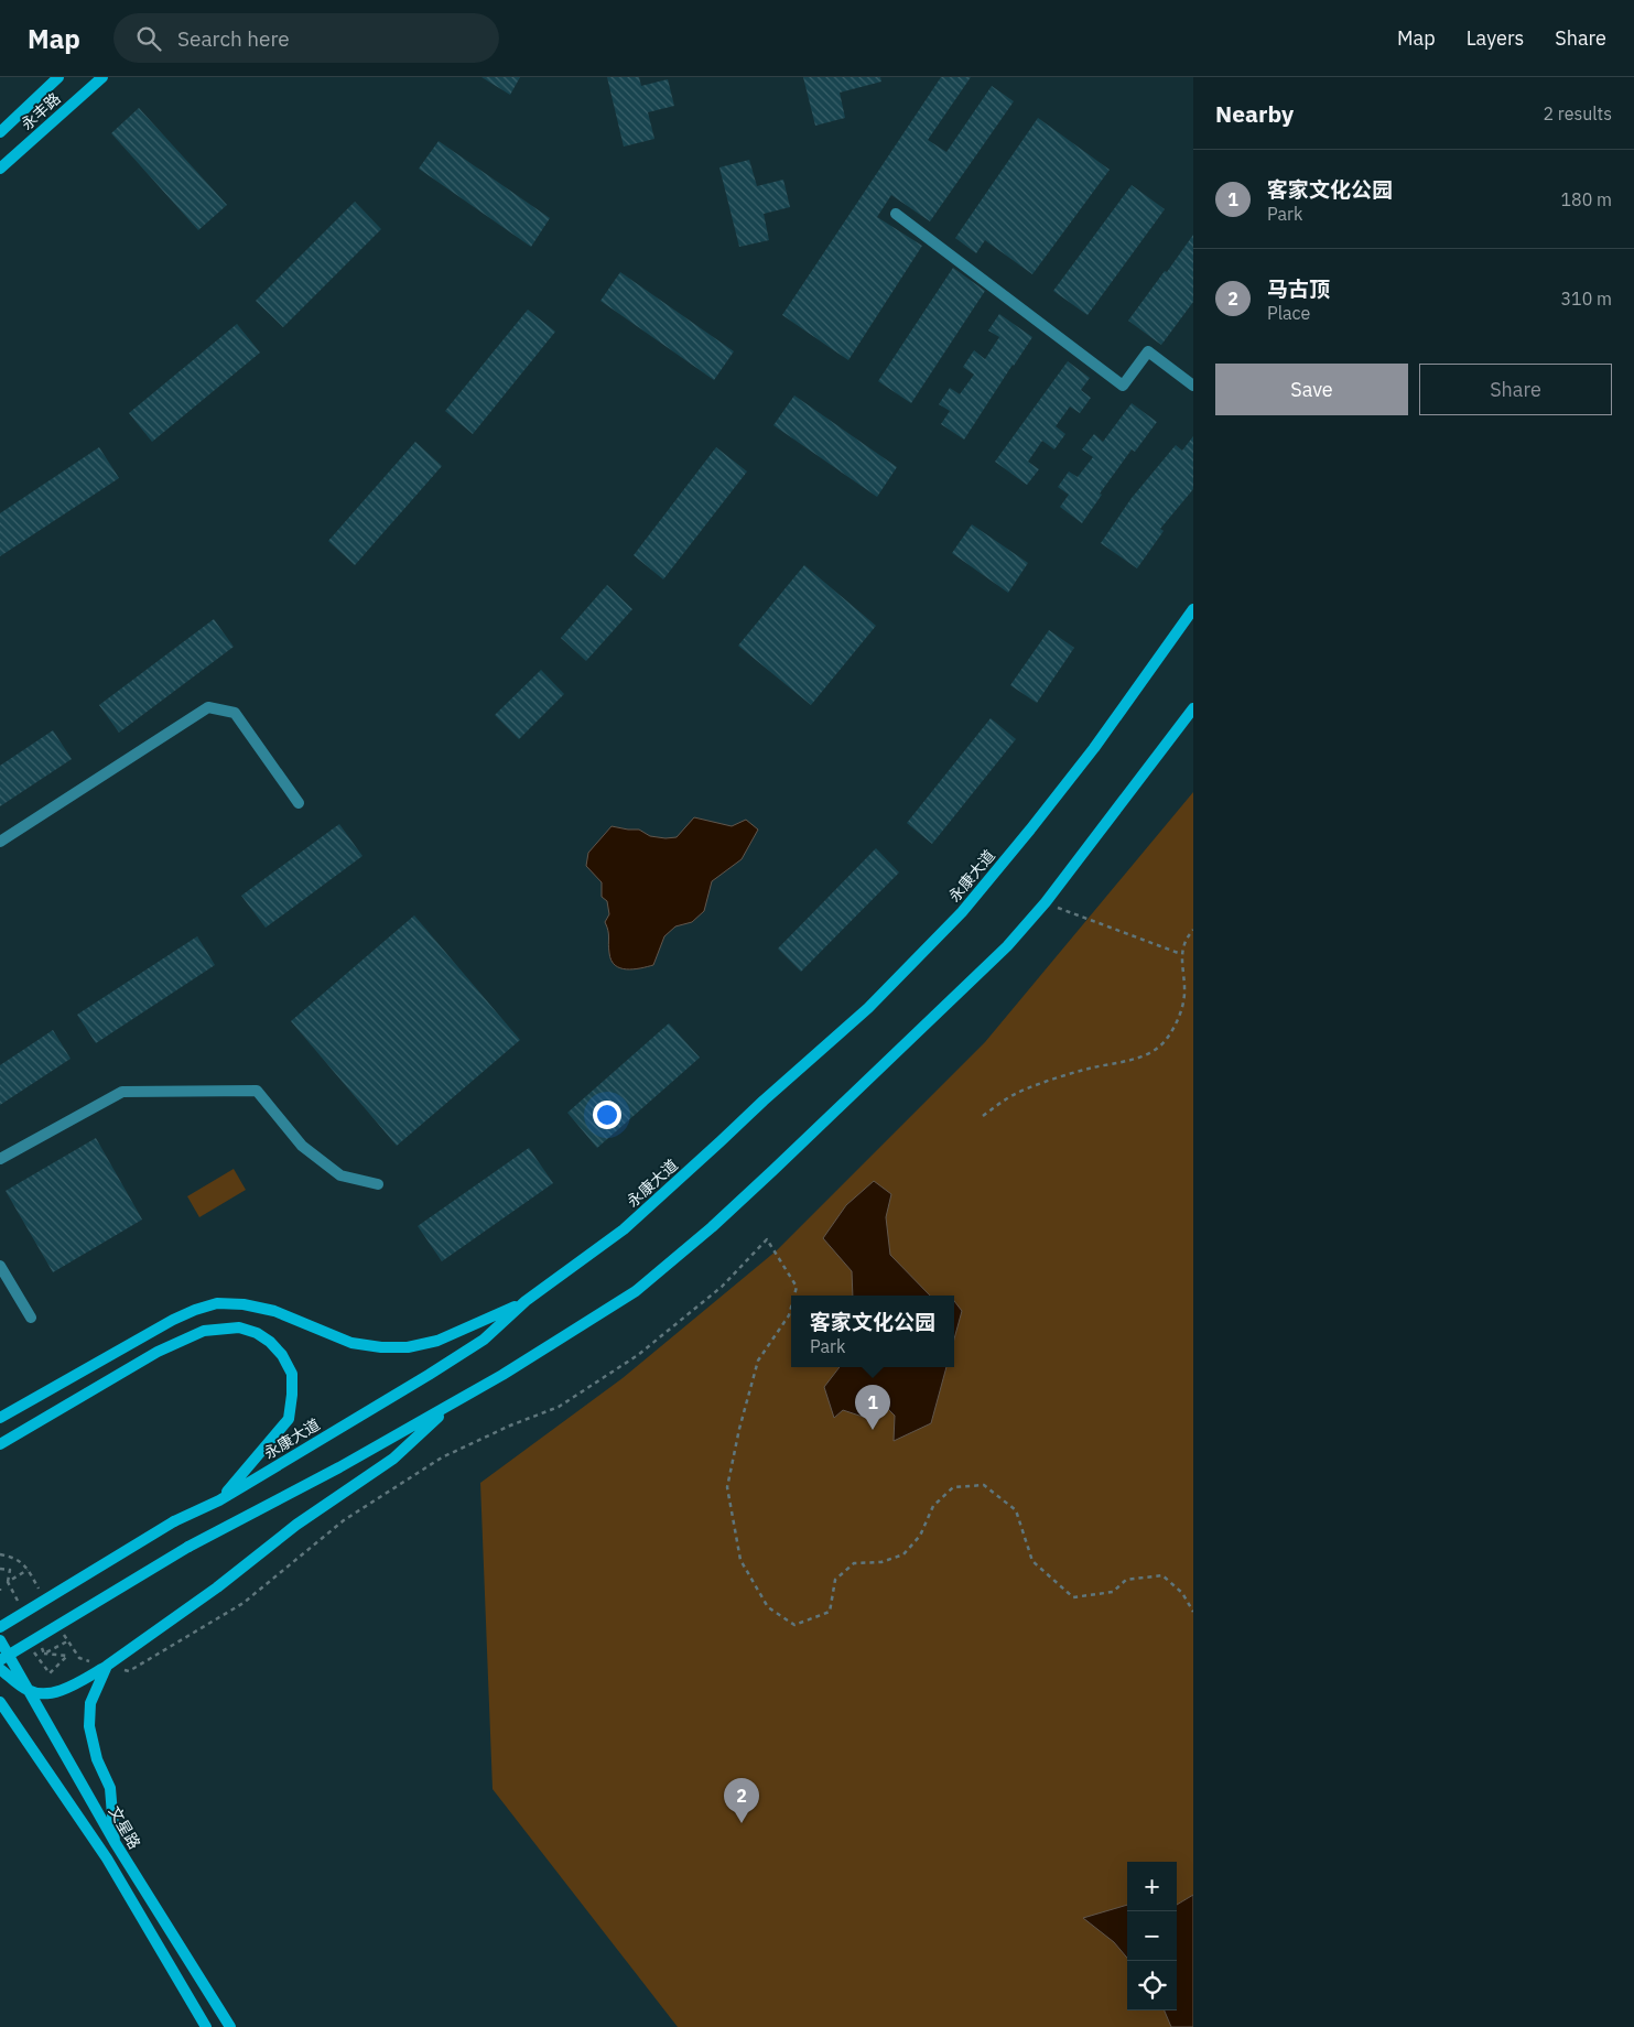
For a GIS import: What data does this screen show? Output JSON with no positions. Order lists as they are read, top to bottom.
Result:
{
  "streets": {
    "street": ["永丰路", "永康大道", "文星路"]
  },
  "page": {
    "header": "Map",
    "search": "Search here",
    "nav": ["Map", "Layers", "Share"],
    "heading": ["Nearby", "2 results"],
    "list": [
      {
        "mark": "1",
        "name": "客家文化公园",
        "note": "Park",
        "value": "180 m"
      },
      {
        "mark": "2",
        "name": "马古顶",
        "note": "Place",
        "value": "310 m"
      }
    ],
    "buttons": ["Save", "Share"],
    "popup": ["客家文化公园", "Park"],
    "pins": ["1", "2"],
    "map_buttons": ["+", "−"]
  }
}
